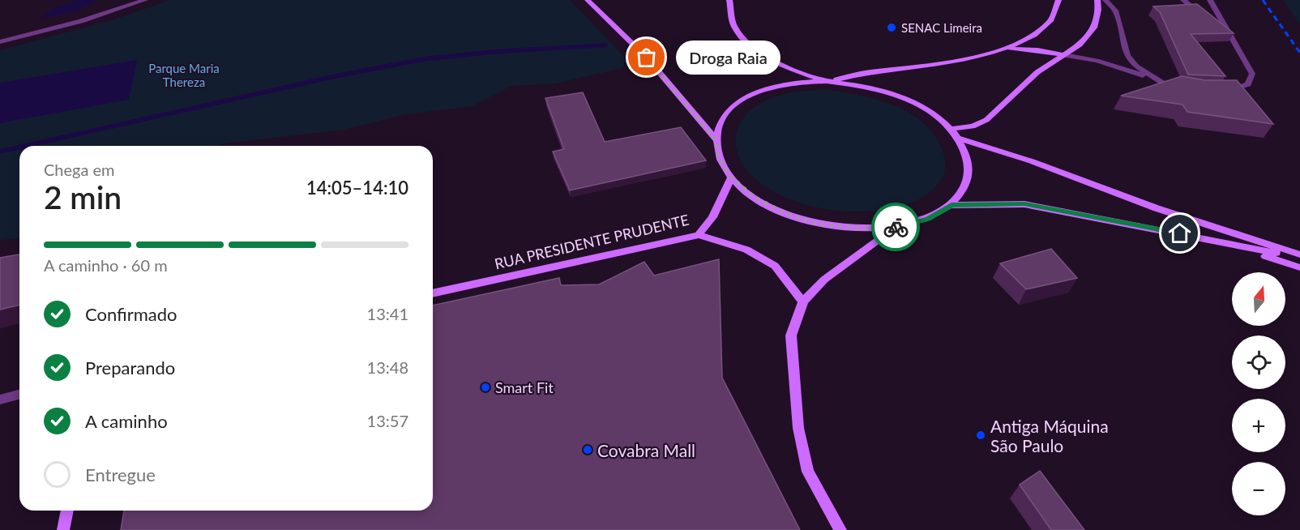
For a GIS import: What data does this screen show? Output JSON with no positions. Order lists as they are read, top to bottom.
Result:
{
  "streets": {
    "main road": ["RUA PRESIDENTE PRUDENTE"]
  },
  "parks": ["Parque Maria Thereza"],
  "places": [
    "SENAC Limeira",
    "Droga Raia",
    "Smart Fit",
    "Antiga Máquina São Paulo",
    "Covabra Mall"
  ],
  "north": "top",
  "page": {
    "bubble": "Droga Raia",
    "heading": ["2 min", "Chega em", "14:05–14:10"],
    "bar": "A caminho · 60 m",
    "map_buttons": ["+", "−"],
    "list": [
      ["Confirmado", "13:41"],
      ["Preparando", "13:48"],
      ["A caminho", "13:57"],
      "Entregue"
    ]
  }
}
